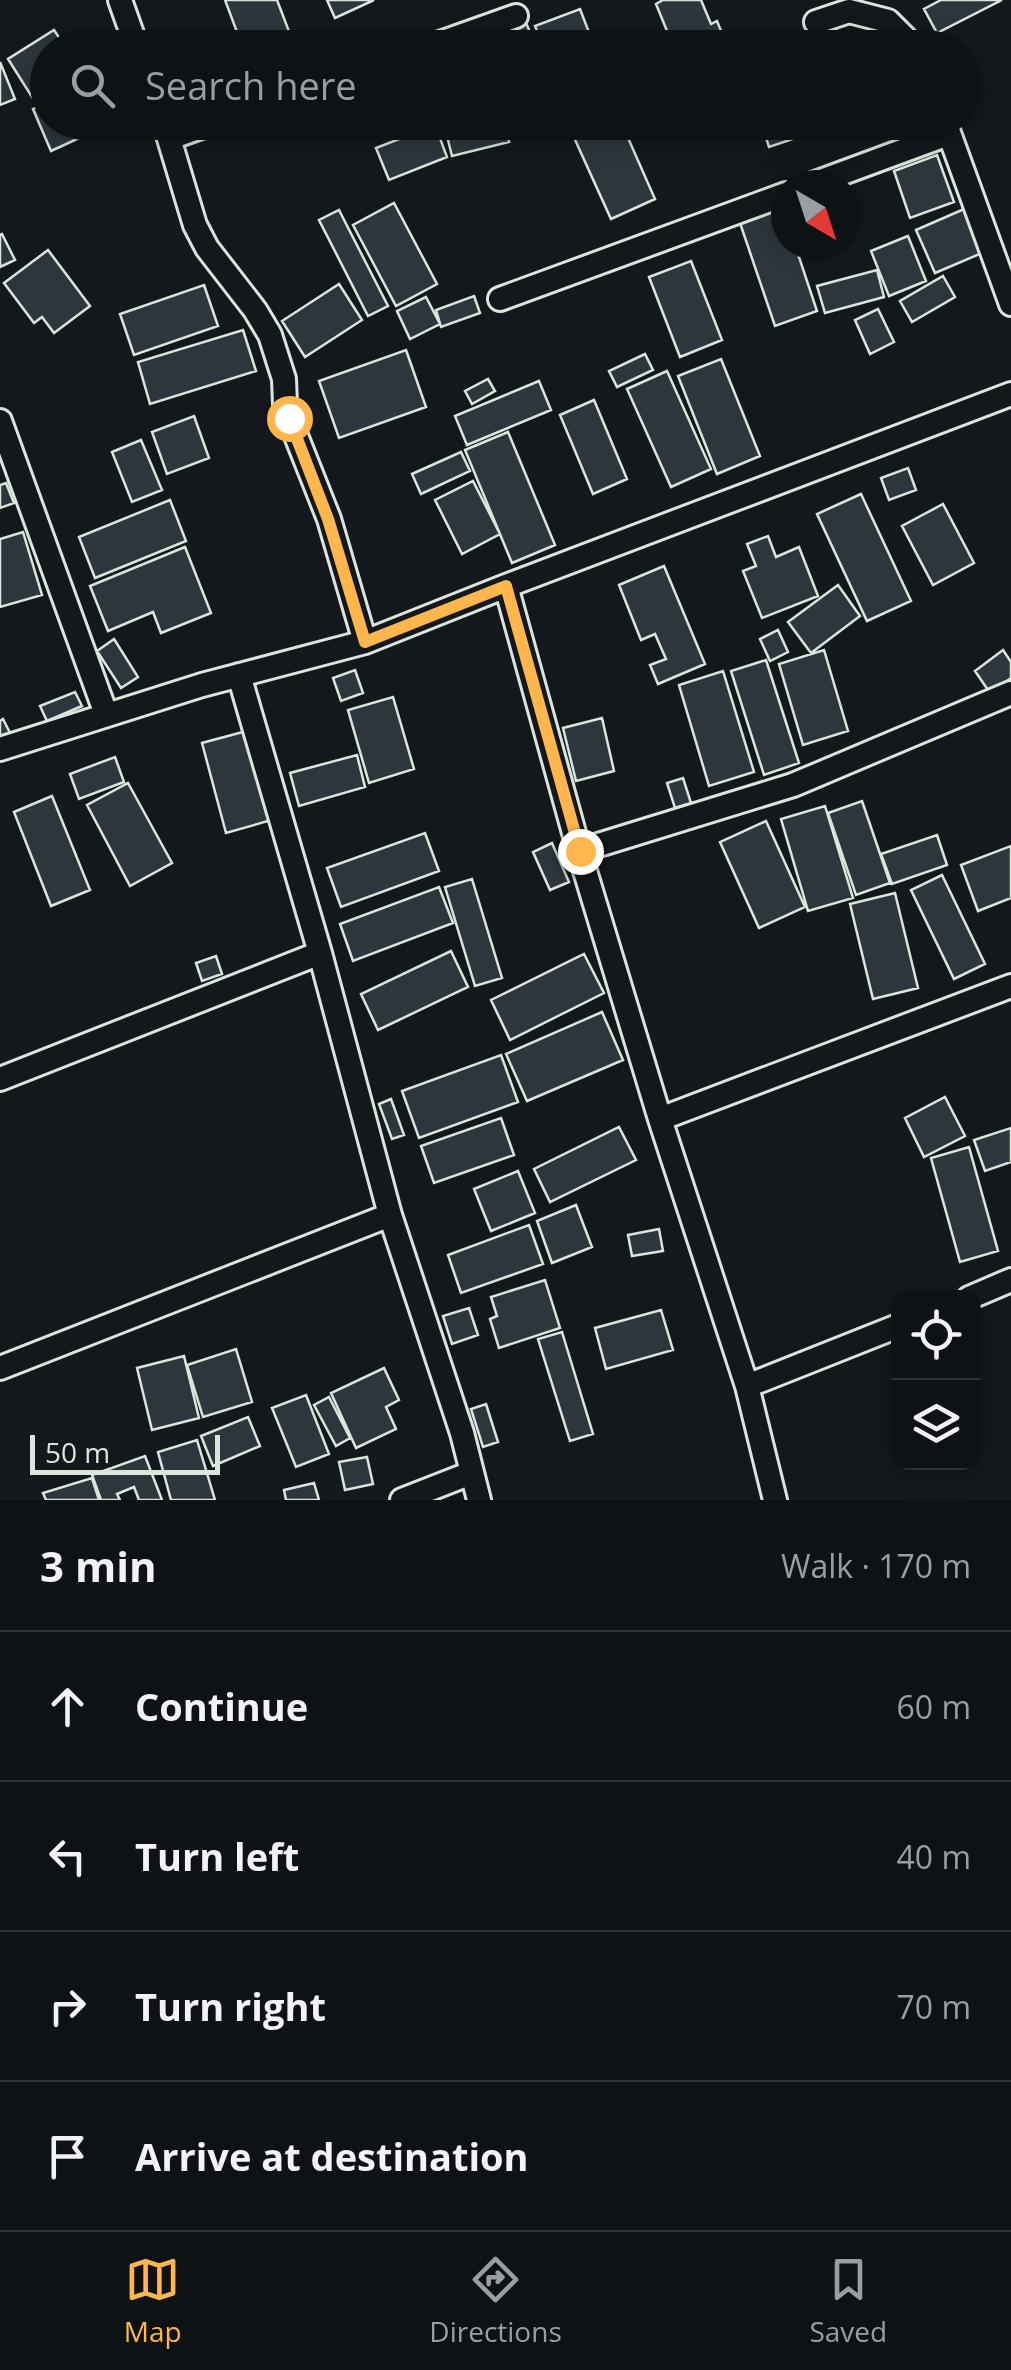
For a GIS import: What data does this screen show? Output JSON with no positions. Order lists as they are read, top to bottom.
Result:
{
  "scale_bar": "50 m",
  "north": "bottom right",
  "page": {
    "search": "Search here",
    "scale": "50 m",
    "heading": ["3 min", "Walk · 170 m"],
    "list": [
      ["Continue", "60 m"],
      ["Turn left", "40 m"],
      ["Turn right", "70 m"],
      "Arrive at destination"
    ],
    "nav": ["Map", "Directions", "Saved"]
  }
}
